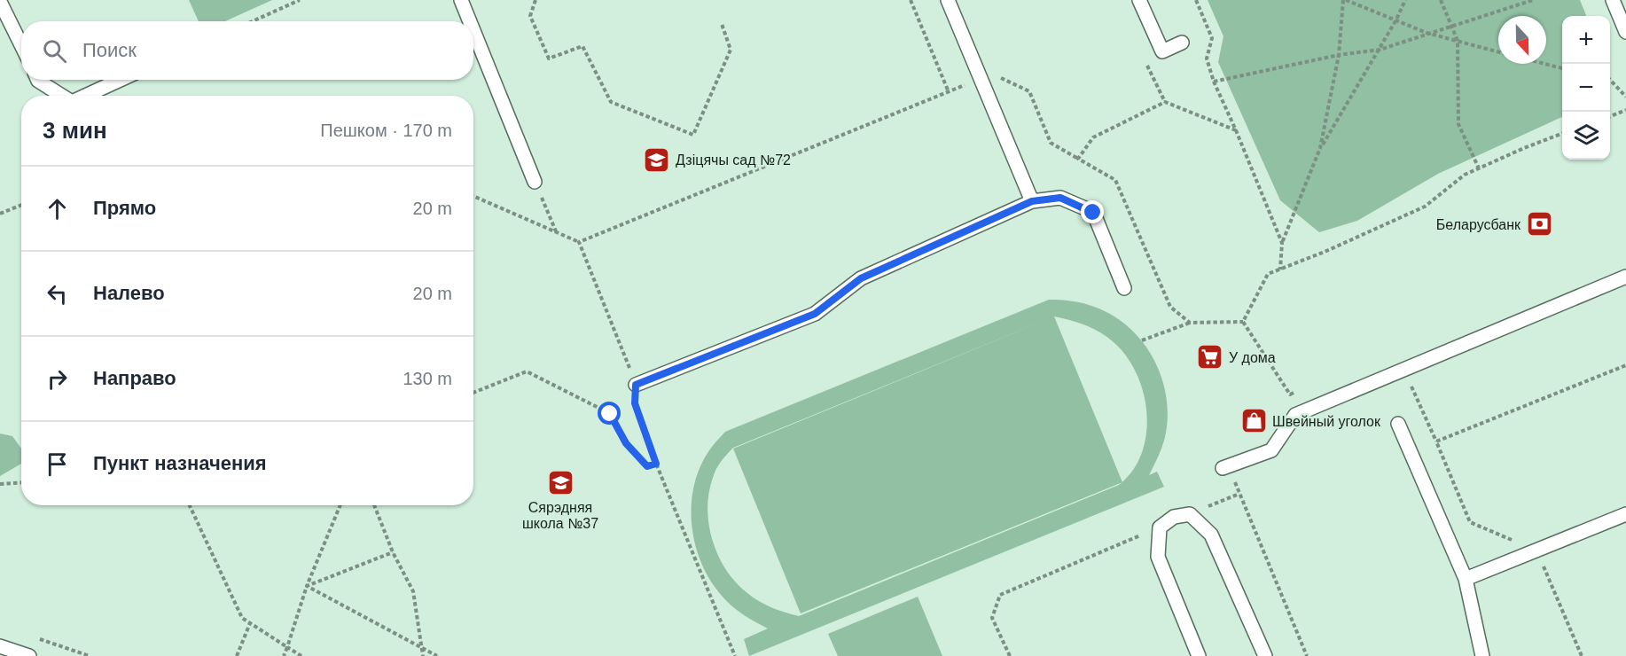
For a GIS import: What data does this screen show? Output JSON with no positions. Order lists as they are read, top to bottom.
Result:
{
  "places": {
    "school or university": ["Дзіцячы сад №72", "Сярэдняя школа №37"],
    "bank": ["Беларусбанк"],
    "supermarket": ["У дома"],
    "shop": ["Швейный уголок"]
  },
  "north": "bottom",
  "page": {
    "map_buttons": ["+", "−"],
    "search": "Поиск",
    "heading": ["3 мин", "Пешком · 170 m"],
    "list": [
      ["Прямо", "20 m"],
      ["Налево", "20 m"],
      ["Направо", "130 m"],
      "Пункт назначения"
    ]
  }
}
